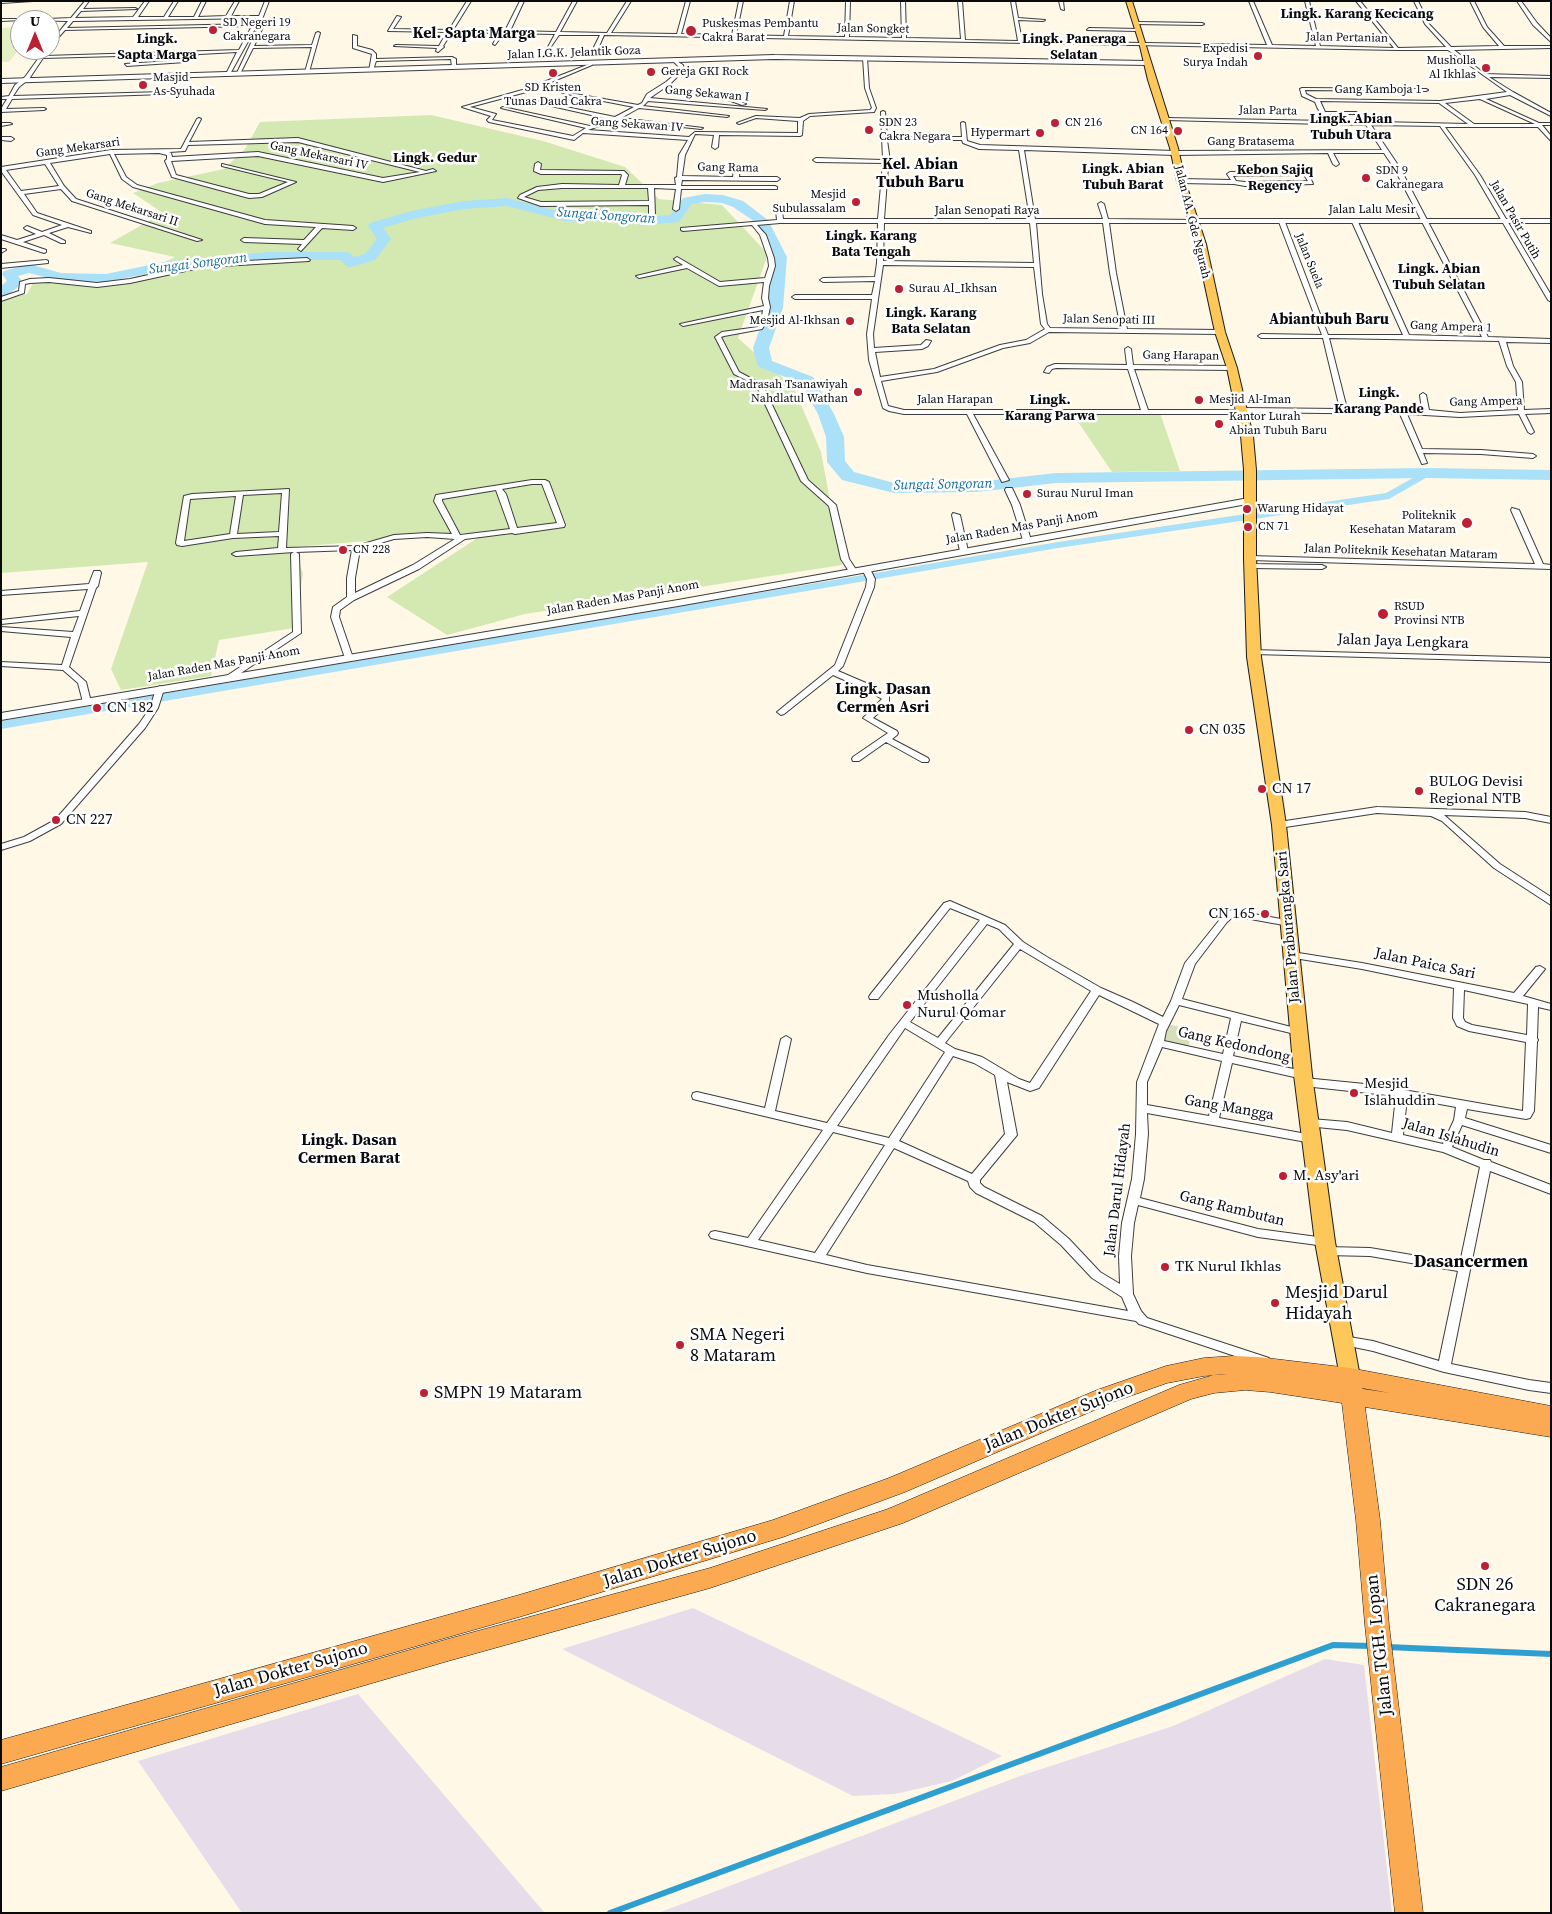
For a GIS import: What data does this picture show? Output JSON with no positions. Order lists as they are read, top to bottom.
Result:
{
  "streets": {
    "highway": ["Jalan Dokter Sujono", "Jalan TGH. Lopan"],
    "main road": ["Jalan AA. Gde Ngurah", "Jalan Praburangka Sari"],
    "street": [
      "Jalan Songket",
      "Jalan Pertanian",
      "Jalan I.G.K. Jelantik Goza",
      "Gang Kamboja 1",
      "Gang Sekawan I",
      "Jalan Parta",
      "Gang Sekawan IV",
      "Gang Bratasema",
      "Gang Mekarsari",
      "Gang Mekarsari IV",
      "Gang Rama",
      "Gang Mekarsari II",
      "Jalan Lalu Mesir",
      "Jalan Senopati Raya",
      "Jalan Pasir Putih",
      "Jalan Suela",
      "Jalan Senopati III",
      "Gang Ampera 1",
      "Gang Harapan",
      "Jalan Harapan",
      "Gang Ampera",
      "Jalan Raden Mas Panji Anom",
      "Jalan Politeknik Kesehatan Mataram",
      "Jalan Jaya Lengkara",
      "Jalan Paica Sari",
      "Gang Kedondong",
      "Gang Mangga",
      "Jalan Islahudin",
      "Jalan Darul Hidayah",
      "Gang Rambutan"
    ]
  },
  "crossings": [
    ["Jalan Songket", "Jalan Pertanian"],
    ["Jalan Songket", "Jalan AA. Gde Ngurah"],
    ["Jalan Pertanian", "Jalan AA. Gde Ngurah"],
    ["Jalan I.G.K. Jelantik Goza", "Gang Sekawan IV"],
    ["Jalan I.G.K. Jelantik Goza", "Jalan AA. Gde Ngurah"],
    ["Jalan Parta", "Jalan Pasir Putih"],
    ["Jalan Parta", "Jalan AA. Gde Ngurah"],
    ["Gang Bratasema", "Jalan AA. Gde Ngurah"],
    ["Gang Bratasema", "Jalan Senopati III"],
    ["Gang Mekarsari", "Gang Mekarsari II"],
    ["Jalan Lalu Mesir", "Jalan Senopati Raya"],
    ["Jalan Lalu Mesir", "Jalan Pasir Putih"],
    ["Jalan Lalu Mesir", "Jalan AA. Gde Ngurah"],
    ["Jalan Lalu Mesir", "Jalan Suela"],
    ["Jalan Senopati Raya", "Jalan AA. Gde Ngurah"],
    ["Jalan Senopati Raya", "Jalan Senopati III"],
    ["Jalan AA. Gde Ngurah", "Jalan Senopati III"],
    ["Jalan AA. Gde Ngurah", "Gang Harapan"],
    ["Jalan AA. Gde Ngurah", "Jalan Harapan"],
    ["Jalan AA. Gde Ngurah", "Gang Ampera"],
    ["Jalan AA. Gde Ngurah", "Jalan Praburangka Sari"],
    ["Jalan Suela", "Gang Ampera 1"],
    ["Jalan Suela", "Gang Ampera"],
    ["Jalan Harapan", "Gang Ampera"],
    ["Jalan Raden Mas Panji Anom", "Jalan Praburangka Sari"],
    ["Jalan Jaya Lengkara", "Jalan Praburangka Sari"],
    ["Jalan Praburangka Sari", "Jalan Paica Sari"],
    ["Jalan Praburangka Sari", "Gang Kedondong"],
    ["Jalan Praburangka Sari", "Gang Mangga"],
    ["Jalan Praburangka Sari", "Jalan Islahudin"],
    ["Jalan Praburangka Sari", "Jalan Darul Hidayah"],
    ["Jalan Praburangka Sari", "Gang Rambutan"],
    ["Jalan Praburangka Sari", "Jalan Dokter Sujono"],
    ["Jalan Praburangka Sari", "Jalan TGH. Lopan"],
    ["Gang Kedondong", "Jalan Darul Hidayah"],
    ["Gang Mangga", "Jalan Islahudin"],
    ["Gang Mangga", "Jalan Darul Hidayah"],
    ["Jalan Darul Hidayah", "Gang Rambutan"],
    ["Jalan Dokter Sujono", "Jalan TGH. Lopan"]
  ],
  "districts": [
    "Lingk. Karang Kecicang",
    "Kel. Sapta Marga",
    "Lingk. Sapta Marga",
    "Lingk. Paneraga Selatan",
    "Lingk. Abian Tubuh Utara",
    "Lingk. Gedur",
    "Kel. Abian Tubuh Baru",
    "Lingk. Abian Tubuh Barat",
    "Kebon Sajiq Regency",
    "Lingk. Karang Bata Tengah",
    "Lingk. Abian Tubuh Selatan",
    "Lingk. Karang Bata Selatan",
    "Abiantubuh Baru",
    "Lingk. Karang Pande",
    "Lingk. Karang Parwa",
    "Lingk. Dasan Cermen Asri",
    "Lingk. Dasan Cermen Barat",
    "Dasancermen"
  ],
  "water": ["Sungai Songoran"],
  "places": [
    "SD Negeri 19 Cakranegara",
    "Puskesmas Pembantu Cakra Barat",
    "Expedisi Surya Indah",
    "Musholla Al Ikhlas",
    "Gereja GKI Rock",
    "SD Kristen Tunas Daud Cakra",
    "Masjid As-Syuhada",
    "CN 216",
    "SDN 23 Cakra Negara",
    "CN 164",
    "Hypermart",
    "SDN 9 Cakranegara",
    "Mesjid Subulassalam",
    "Surau Al_Ikhsan",
    "Mesjid Al-Ikhsan",
    "Madrasah Tsanawiyah Nahdlatul Wathan",
    "Mesjid Al-Iman",
    "Kantor Lurah Abian Tubuh Baru",
    "Surau Nurul Iman",
    "Warung Hidayat",
    "Politeknik Kesehatan Mataram",
    "CN 71",
    "CN 228",
    "RSUD Provinsi NTB",
    "CN 182",
    "CN 035",
    "CN 17",
    "BULOG Devisi Regional NTB",
    "CN 227",
    "CN 165",
    "Musholla Nurul Qomar",
    "Mesjid Islahuddin",
    "M. Asy'ari",
    "TK Nurul Ikhlas",
    "Mesjid Darul Hidayah",
    "SMA Negeri 8 Mataram",
    "SMPN 19 Mataram",
    "SDN 26 Cakranegara"
  ],
  "north": "top"
}
